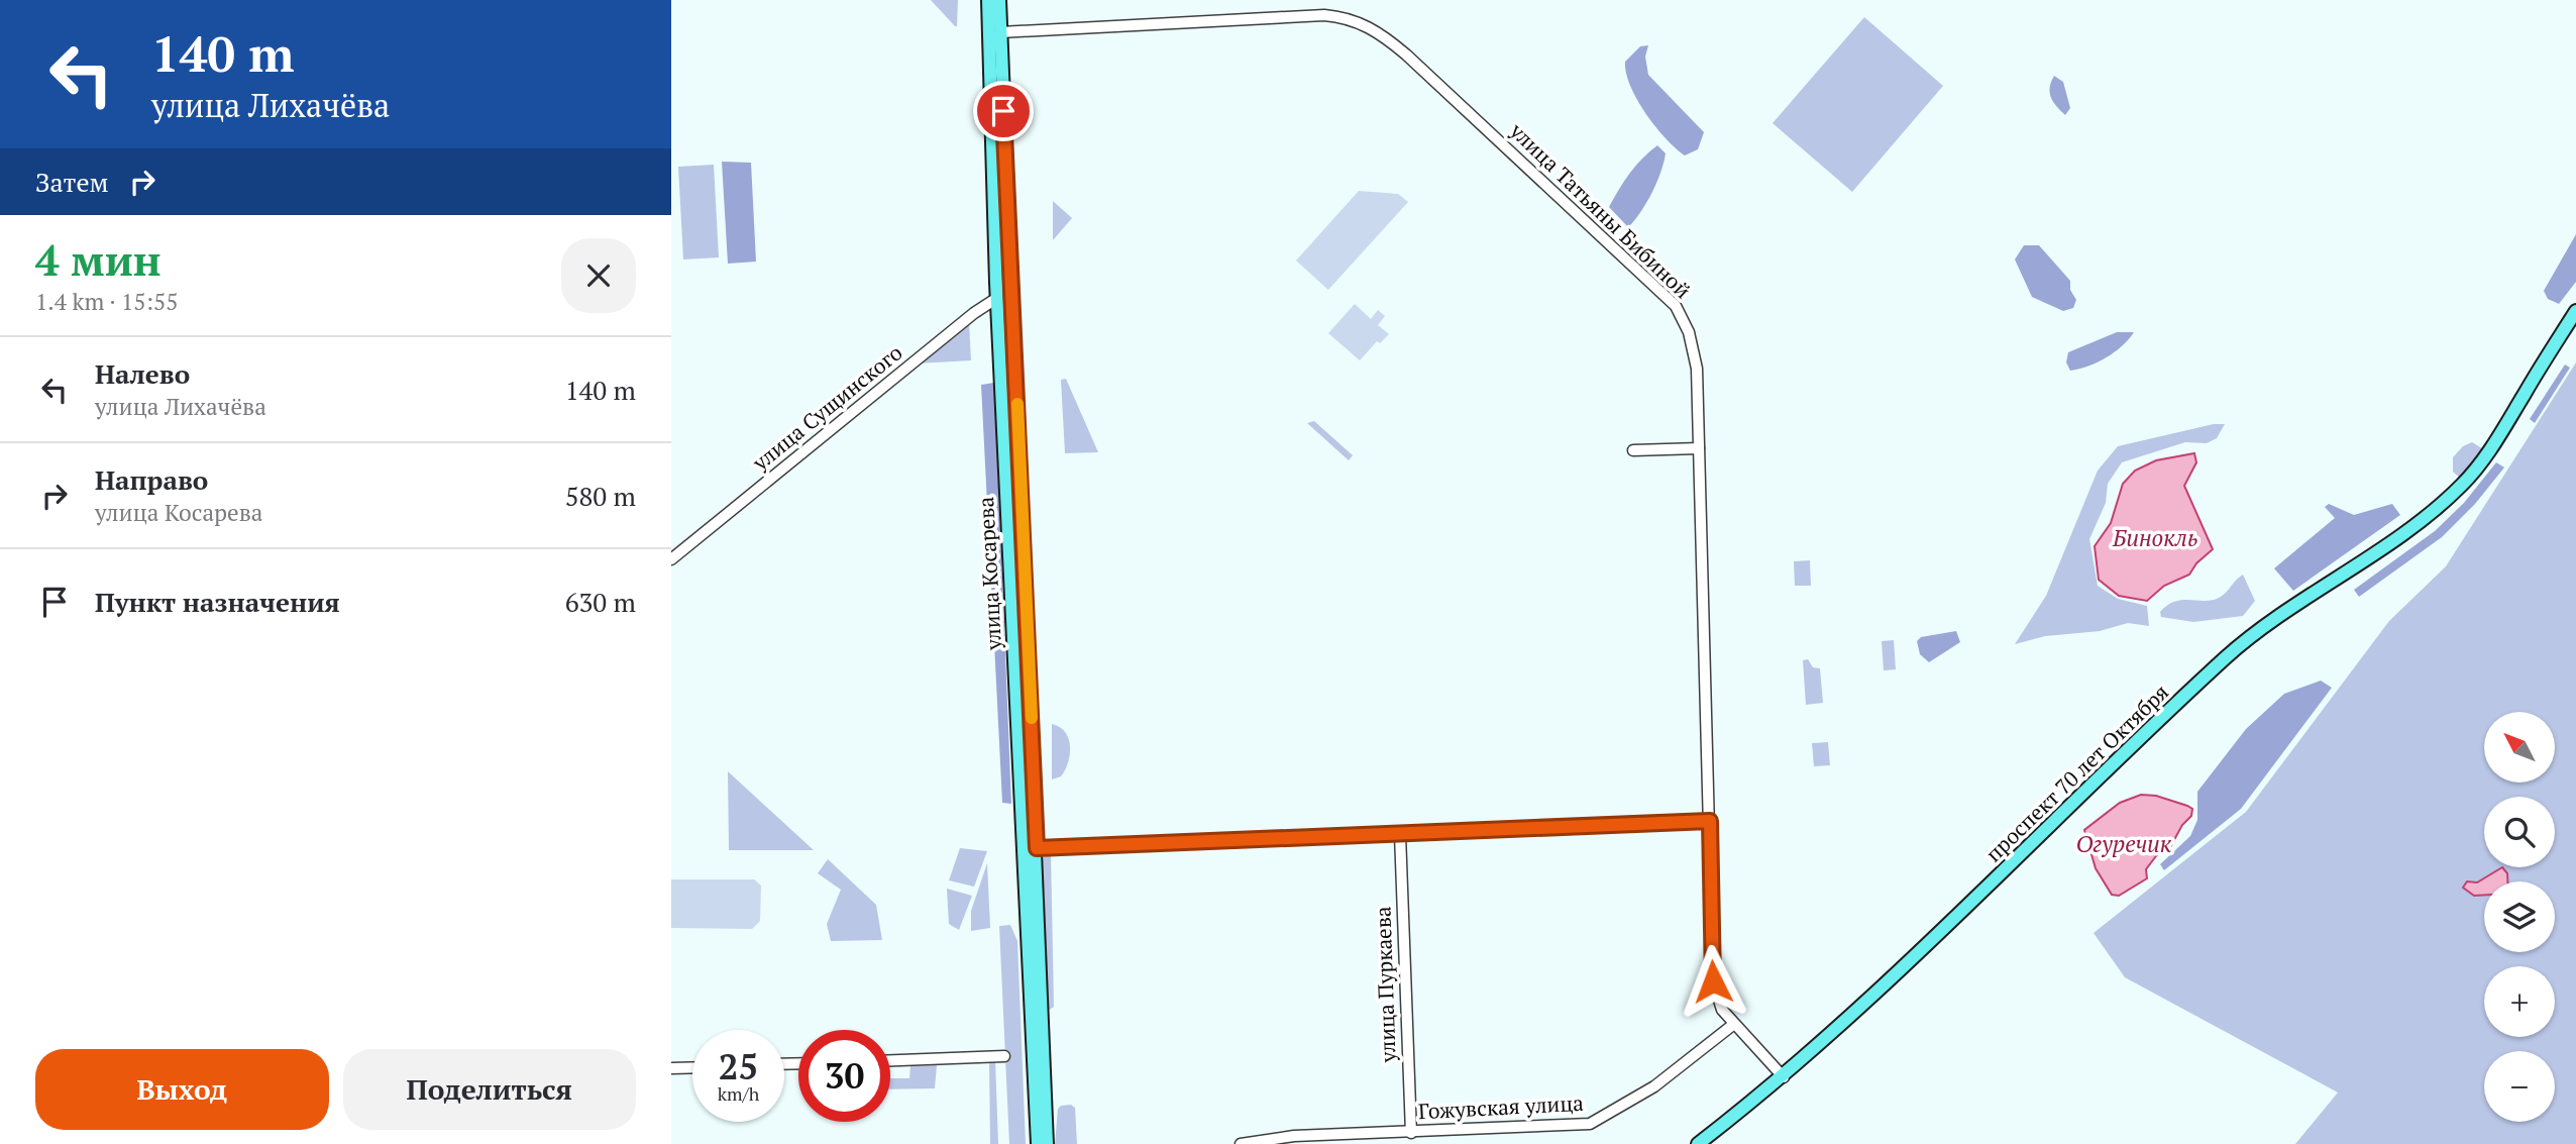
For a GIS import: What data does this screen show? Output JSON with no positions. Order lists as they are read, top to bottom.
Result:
{
  "streets": {
    "main road": ["улица Косарева", "проспект 70 лет Октября"],
    "street": [
      "улица Татьяны Бибиной",
      "улица Сущинского",
      "улица Пуркаева",
      "Гожувская улица"
    ]
  },
  "crossings": [
    ["улица Татьяны Бибиной", "улица Косарева"],
    ["улица Татьяны Бибиной", "проспект 70 лет Октября"],
    ["улица Татьяны Бибиной", "Гожувская улица"],
    ["улица Сущинского", "улица Косарева"],
    ["улица Пуркаева", "Гожувская улица"]
  ],
  "water": ["Бинокль", "Огуречик"],
  "north": "top left",
  "page": {
    "turn": ["140 m", "улица Лихачёва"],
    "then": "Затем",
    "heading": ["4 мин", "1.4 km · 15:55"],
    "list": [
      {
        "name": "Налево",
        "note": "улица Лихачёва",
        "value": "140 m"
      },
      {
        "name": "Направо",
        "note": "улица Косарева",
        "value": "580 m"
      },
      {
        "name": "Пункт назначения",
        "value": "630 m"
      }
    ],
    "map_buttons": ["+", "−"],
    "speed": "25 km/h",
    "limit": "30",
    "buttons": ["Выход", "Поделиться"]
  }
}
